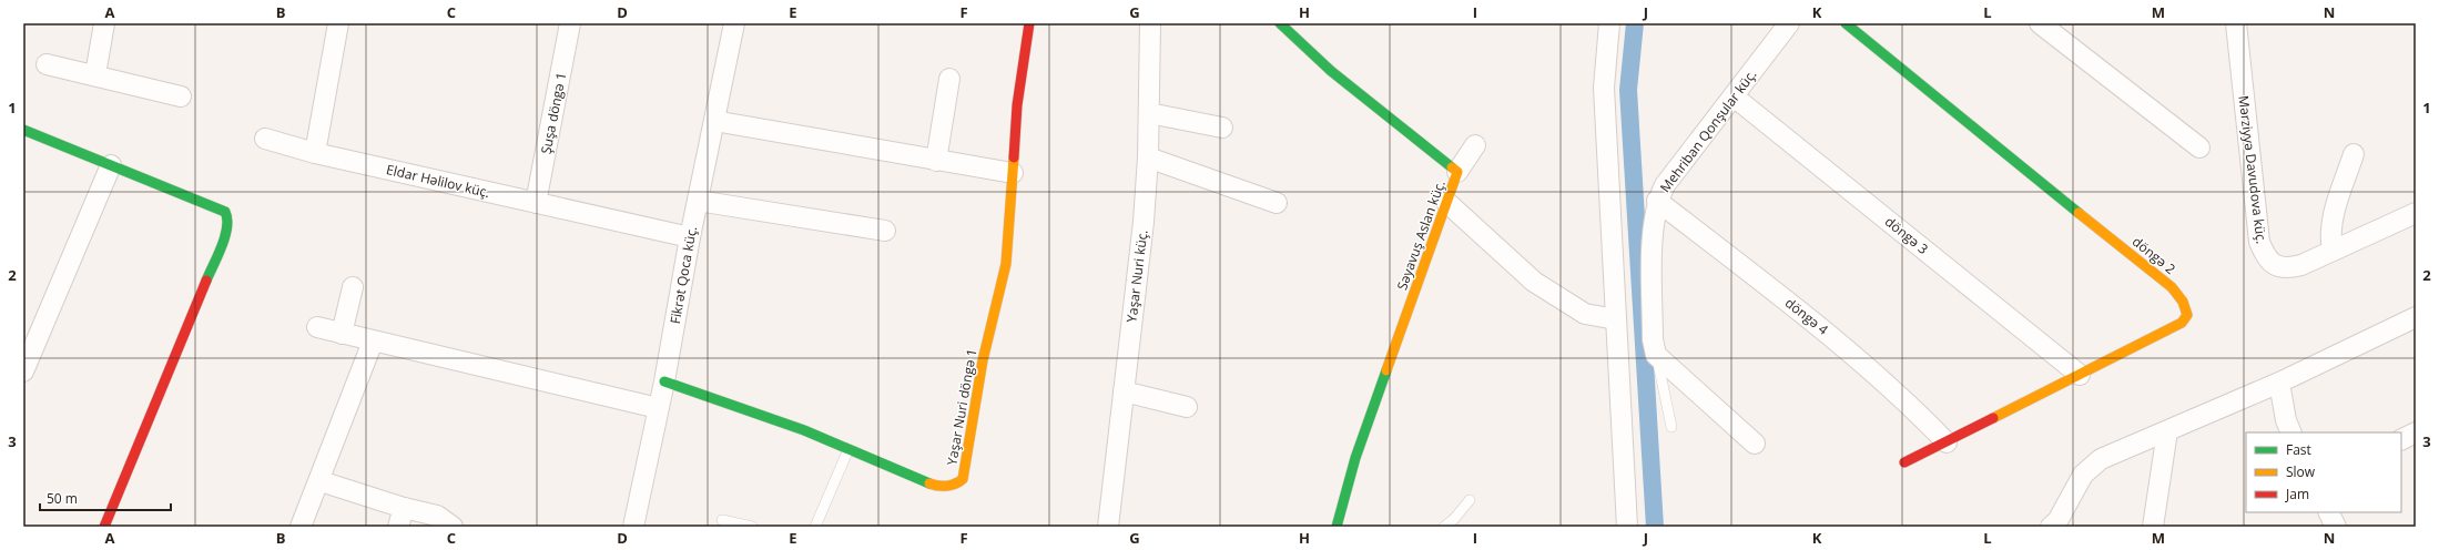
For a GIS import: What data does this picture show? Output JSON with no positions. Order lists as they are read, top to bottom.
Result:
{
  "streets": {
    "street": [
      "Şuşa döngə 1",
      "Mehriban Qonşular küç.",
      "Mərziyyə Davudova küç.",
      "Eldar Həlilov küç.",
      "Səyavuş Aslan küç.",
      "döngə 3",
      "döngə 2",
      "Fikrət Qoca küç.",
      "Yaşar Nuri küç.",
      "döngə 4",
      "Yaşar Nuri döngə 1"
    ]
  },
  "crossings": [
    ["Şuşa döngə 1", "Eldar Həlilov küç."],
    ["Mehriban Qonşular küç.", "döngə 3"],
    ["Mehriban Qonşular küç.", "döngə 4"],
    ["Eldar Həlilov küç.", "Fikrət Qoca küç."],
    ["döngə 3", "döngə 2"],
    ["döngə 2", "döngə 4"],
    ["Fikrət Qoca küç.", "Yaşar Nuri döngə 1"]
  ],
  "legend": ["Fast", "Slow", "Jam"],
  "scale_bar": "50 m",
  "grid": {
    "columns": [
      "A",
      "B",
      "C",
      "D",
      "E",
      "F",
      "G",
      "H",
      "I",
      "J",
      "K",
      "L",
      "M",
      "N"
    ],
    "rows": ["1", "2", "3"]
  }
}
